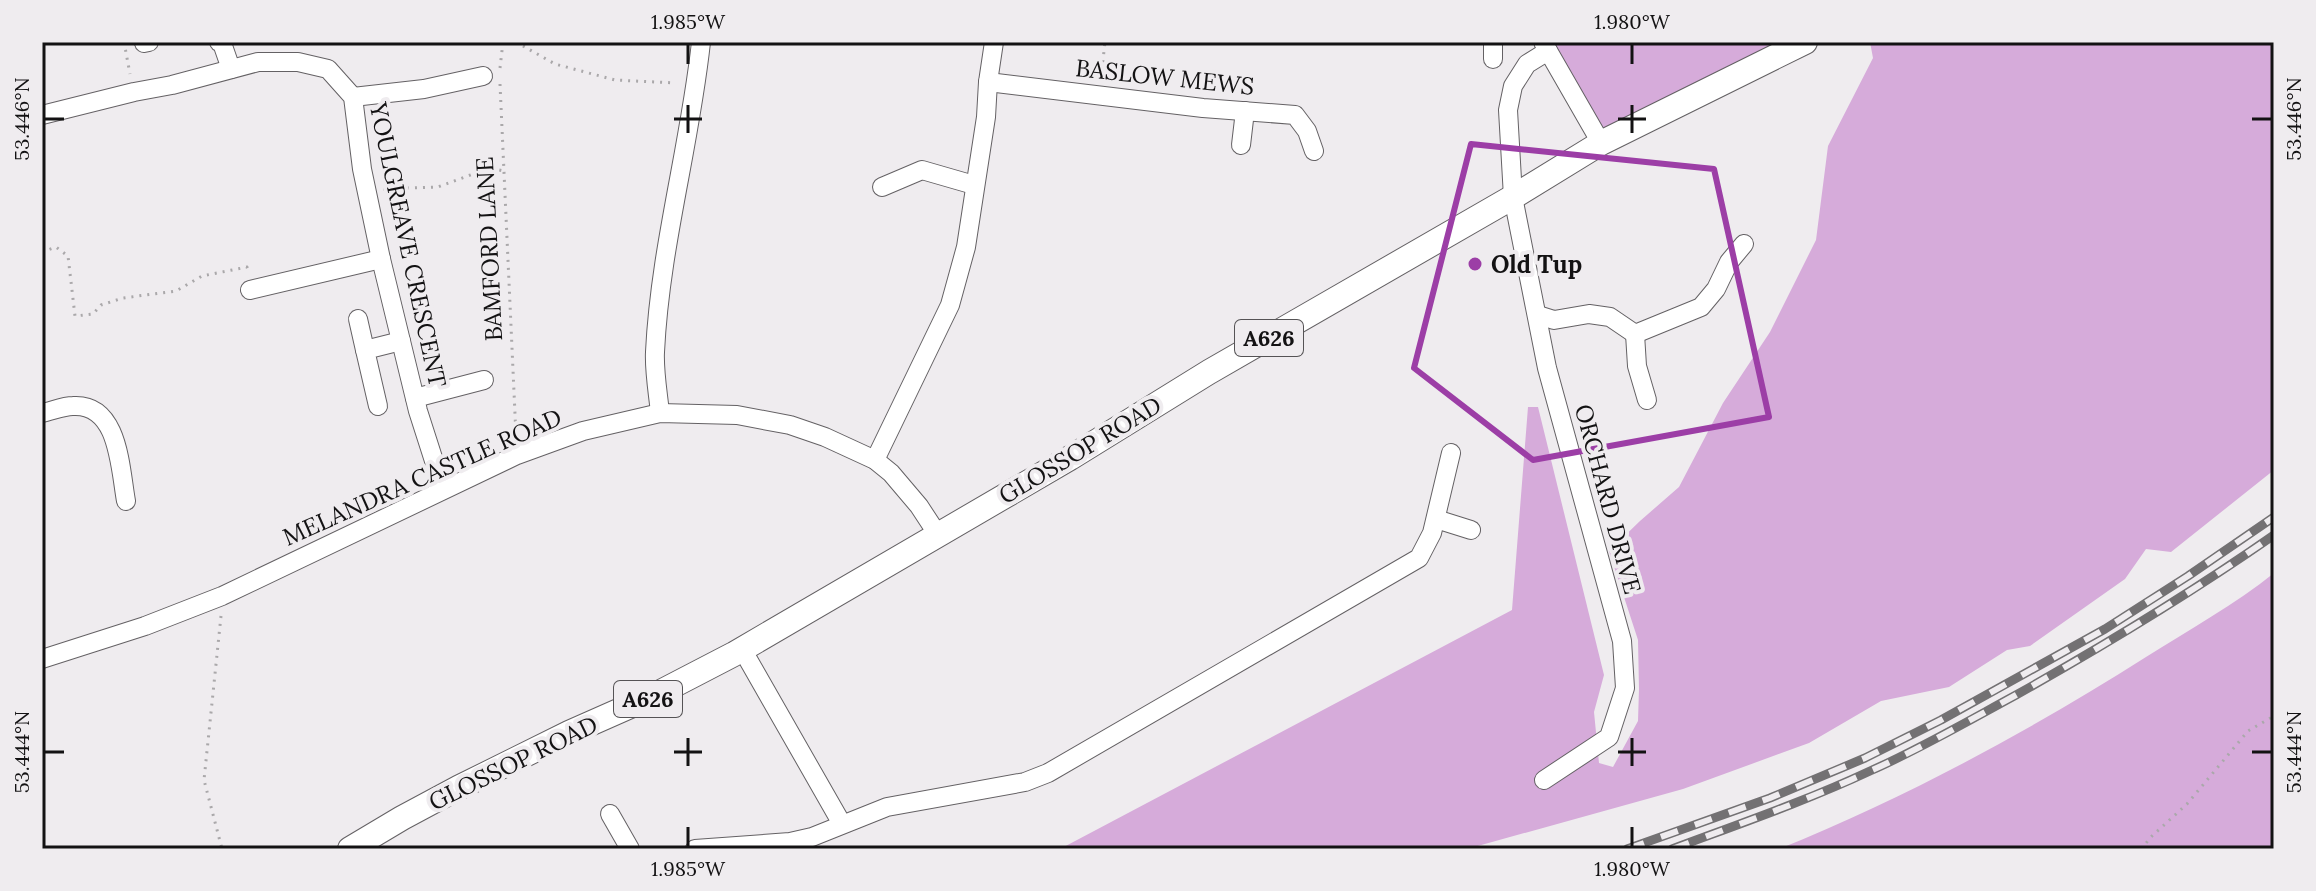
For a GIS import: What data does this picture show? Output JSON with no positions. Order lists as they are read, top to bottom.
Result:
{
  "streets": {
    "main road": ["A626", "GLOSSOP ROAD"],
    "street": [
      "BASLOW MEWS",
      "YOULGREAVE CRESCENT",
      "MELANDRA CASTLE ROAD",
      "ORCHARD DRIVE"
    ],
    "path": ["BAMFORD LANE"]
  },
  "crossings": [
    ["YOULGREAVE CRESCENT", "MELANDRA CASTLE ROAD"],
    ["BAMFORD LANE", "MELANDRA CASTLE ROAD"],
    ["GLOSSOP ROAD", "MELANDRA CASTLE ROAD"],
    ["GLOSSOP ROAD", "ORCHARD DRIVE"]
  ],
  "places": ["Old Tup"],
  "coordinates": [
    "1.985°W",
    "1.980°W",
    "53.446°N",
    "53.444°N"
  ]
}
